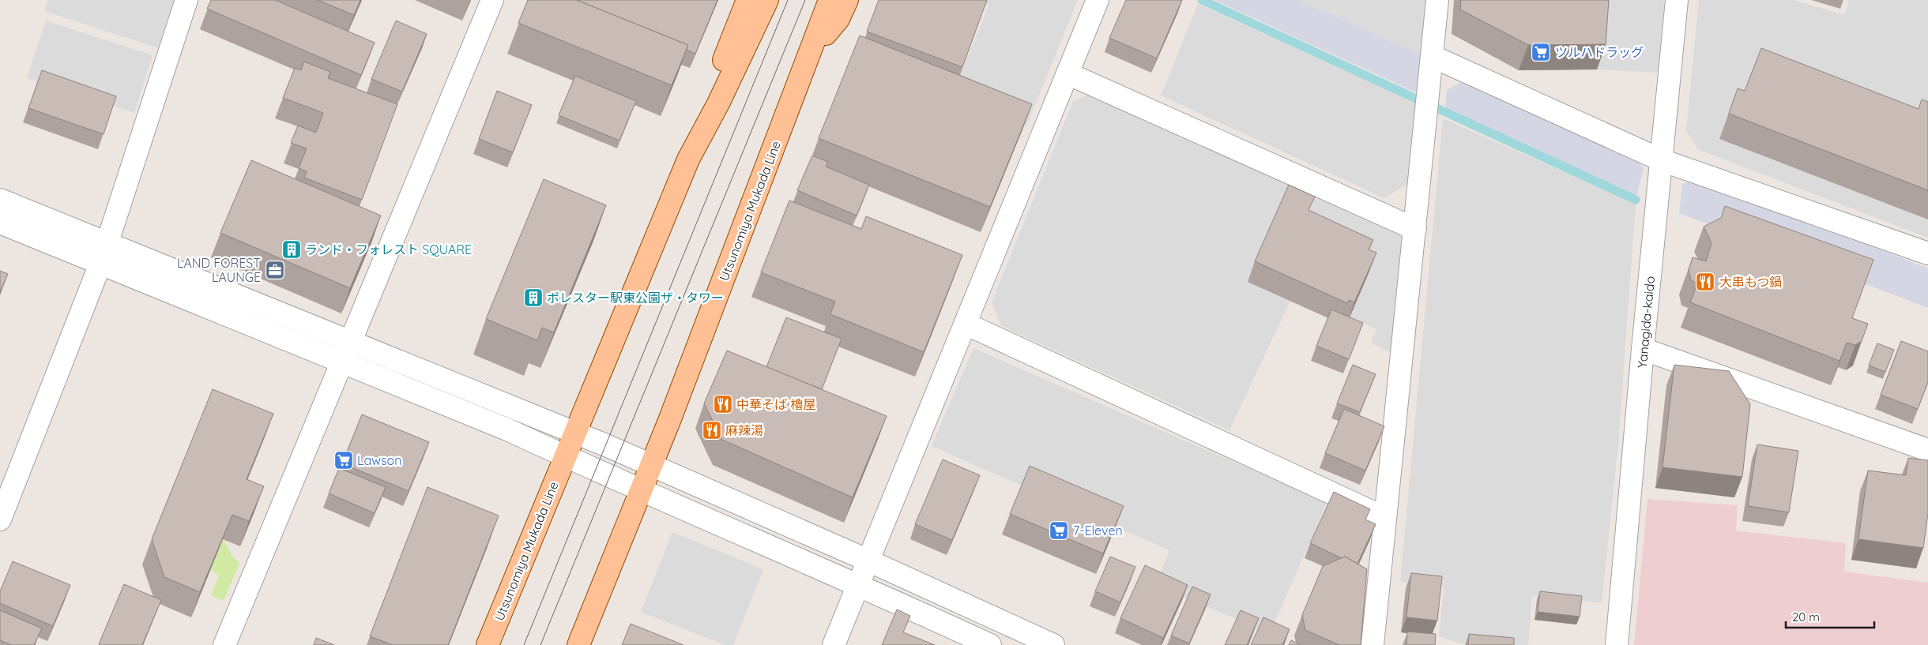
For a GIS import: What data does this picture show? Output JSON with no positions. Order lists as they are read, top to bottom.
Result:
{
  "streets": {
    "main road": ["Utsunomiya Mukada Line"],
    "street": ["Yanagida-kaido"]
  },
  "places": {
    "supermarket": ["ツルハドラッグ", "Lawson", "7-Eleven"],
    "building": ["ランド・フォレスト SQUARE", "ポレスター駅東公園ザ・タワー"],
    "office": ["LAND FOREST LAUNGE"],
    "restaurant": ["大串もつ鍋", "中華そば 櫓屋", "麻辣湯"]
  },
  "scale_bar": "20 m"
}
